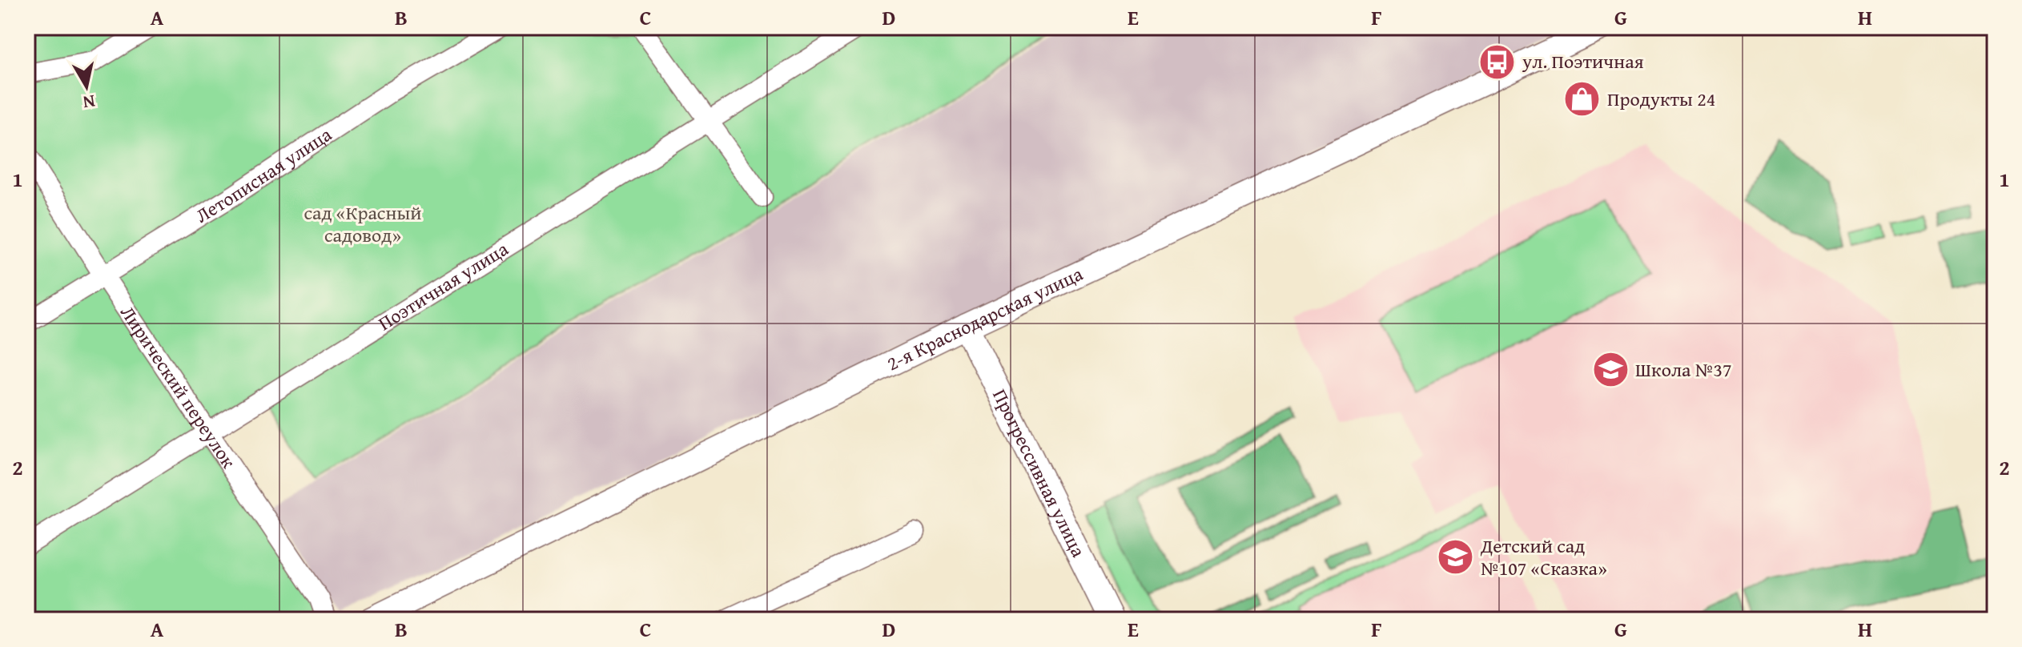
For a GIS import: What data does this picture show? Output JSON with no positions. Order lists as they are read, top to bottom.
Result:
{
  "streets": {
    "street": [
      "Летописная улица",
      "Поэтичная улица",
      "2-я Краснодарская улица",
      "Лирический переулок",
      "Прогрессивная улица"
    ]
  },
  "crossings": [
    ["Летописная улица", "Лирический переулок"],
    ["Поэтичная улица", "Лирический переулок"],
    ["2-я Краснодарская улица", "Прогрессивная улица"]
  ],
  "parks": ["сад «Красный садовод»"],
  "places": {
    "bus stop": ["ул. Поэтичная"],
    "shop": ["Продукты 24"],
    "school or university": ["Школа №37", "Детский сад №107 «Сказка»"]
  },
  "north": "bottom",
  "grid": {
    "columns": [
      "A",
      "B",
      "C",
      "D",
      "E",
      "F",
      "G",
      "H"
    ],
    "rows": ["1", "2"]
  }
}
